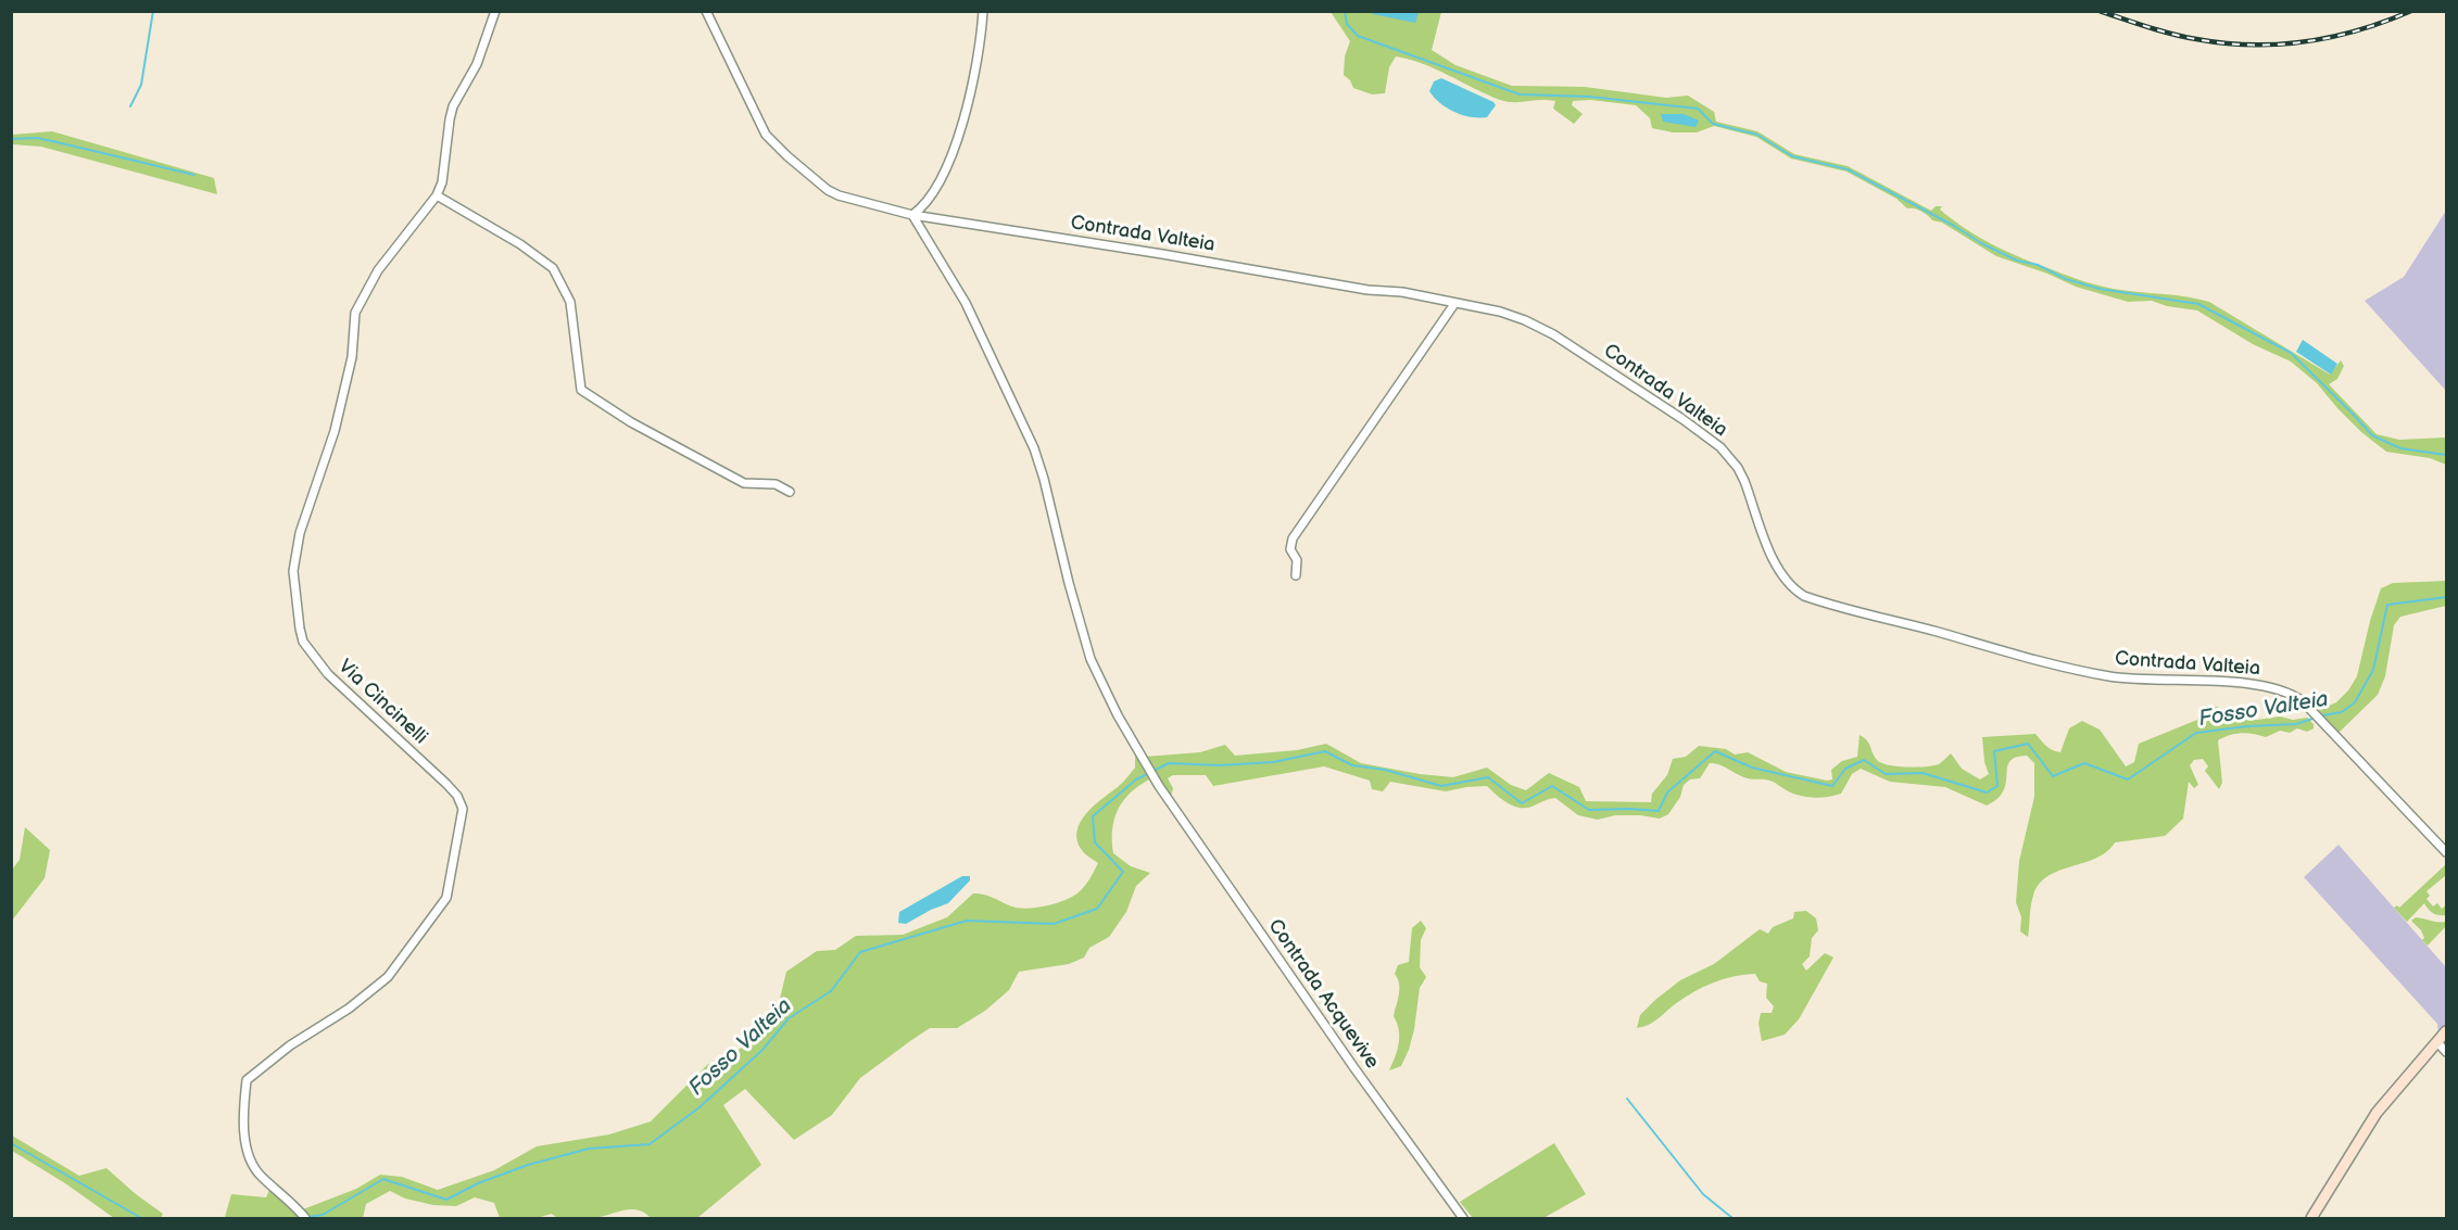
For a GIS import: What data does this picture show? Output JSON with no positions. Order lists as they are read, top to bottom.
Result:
{
  "streets": {
    "street": ["Contrada Valteia", "Via Cincinelli", "Contrada Acquevive"]
  },
  "crossings": [
    ["Contrada Valteia", "Contrada Acquevive"]
  ],
  "water": ["Fosso Valteia"]
}
